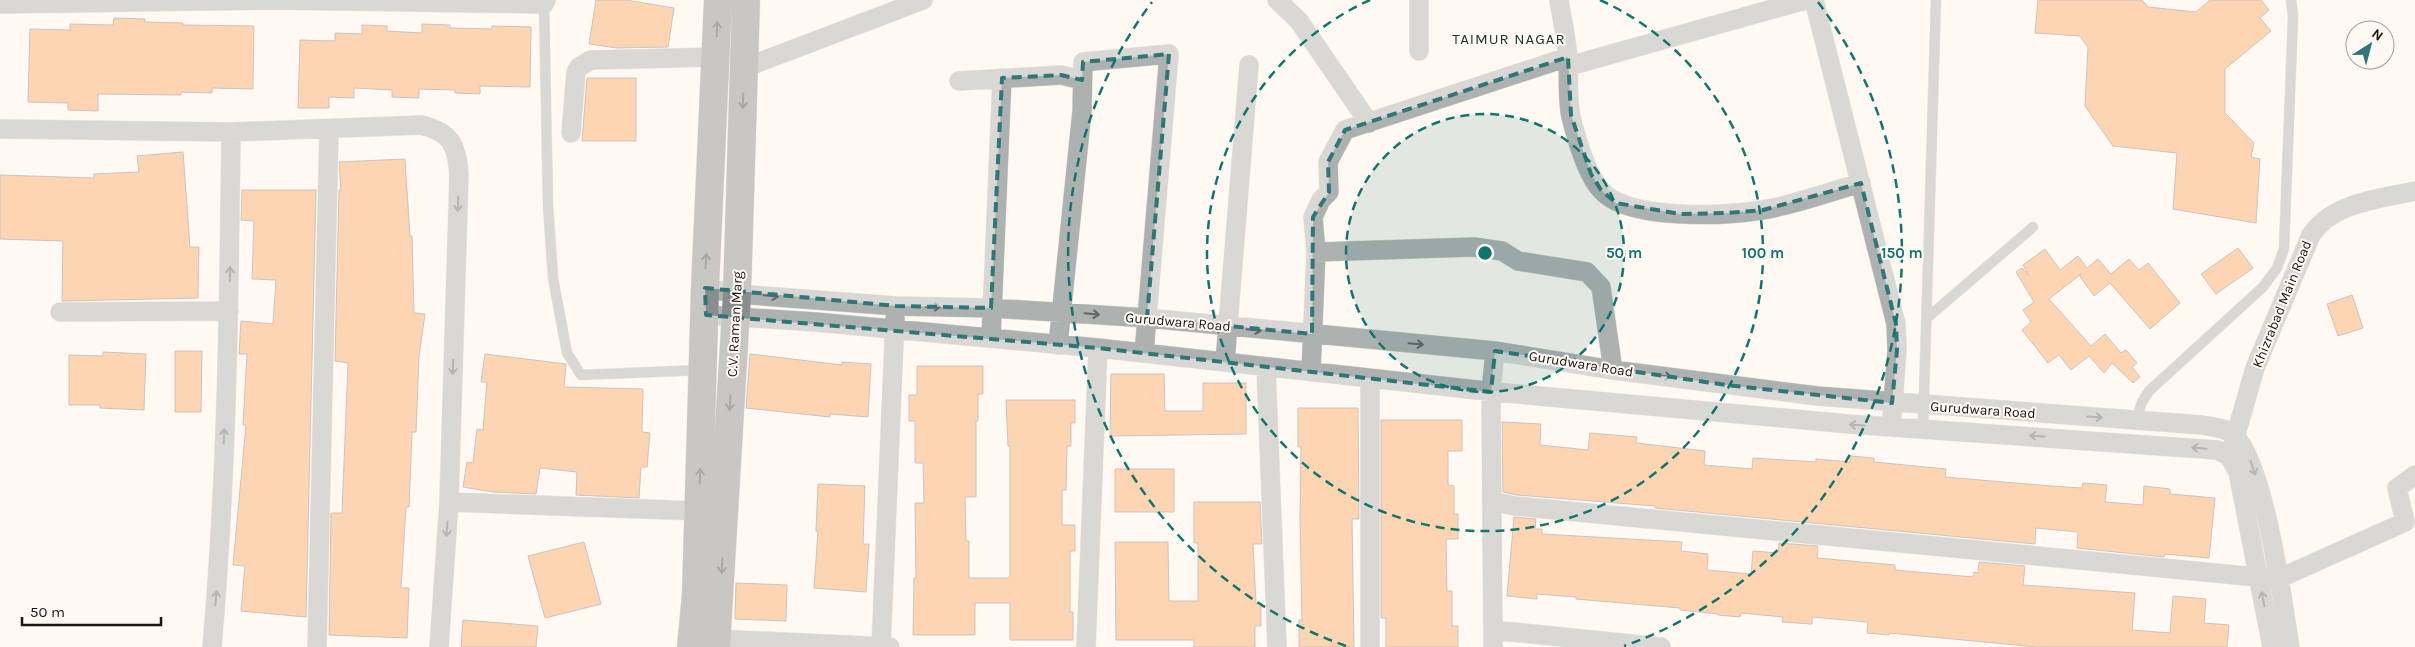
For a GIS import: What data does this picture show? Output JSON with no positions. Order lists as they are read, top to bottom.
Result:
{
  "streets": {
    "main road": ["C.V. Raman Marg"],
    "street": ["Khizrabad Main Road", "Gurudwara Road"]
  },
  "crossings": [
    ["Khizrabad Main Road", "Gurudwara Road"],
    ["Gurudwara Road", "C.V. Raman Marg"]
  ],
  "districts": ["TAIMUR NAGAR"],
  "scale_bar": "50 m",
  "north": "top right",
  "rings": ["50 m", "100 m", "150 m"]
}
